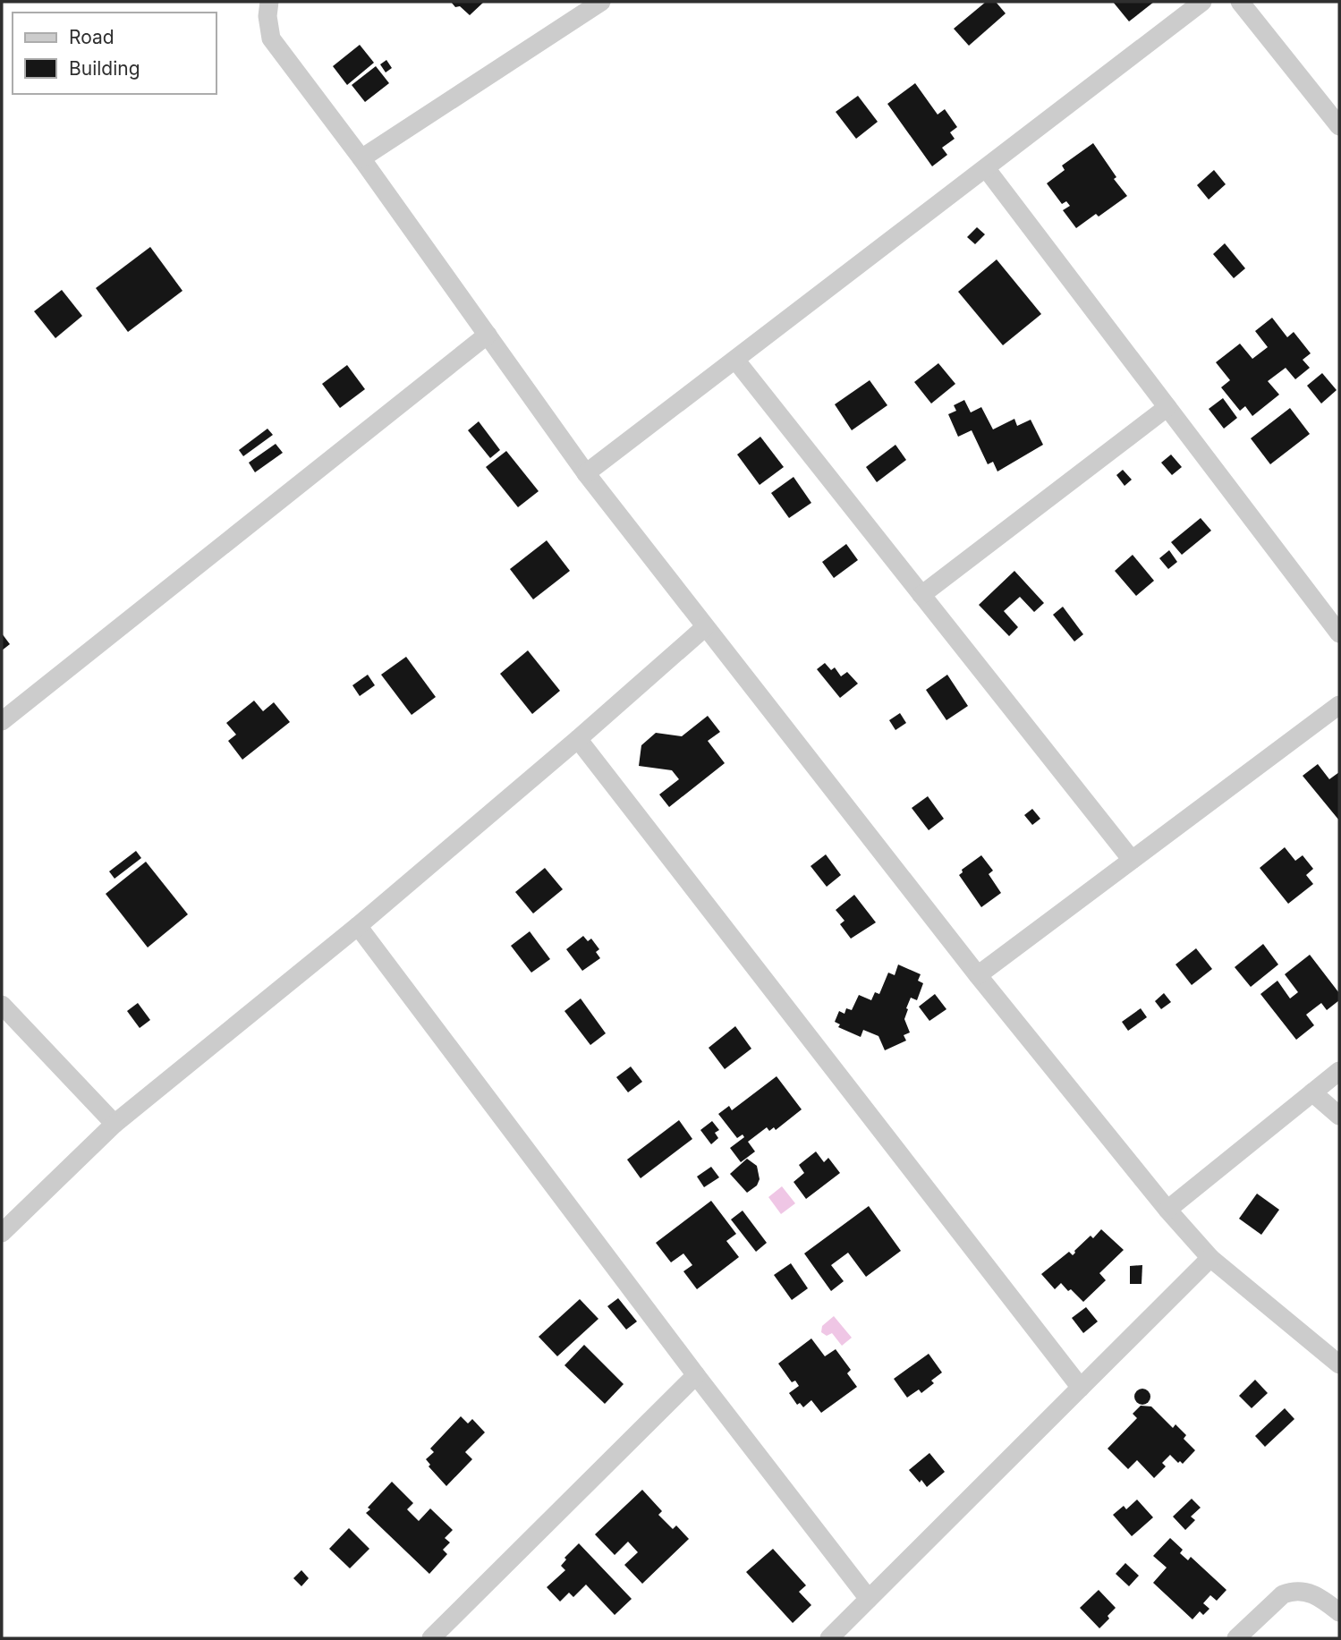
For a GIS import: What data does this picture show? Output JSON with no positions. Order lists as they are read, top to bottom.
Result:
{
  "legend": ["Road", "Building"]
}
